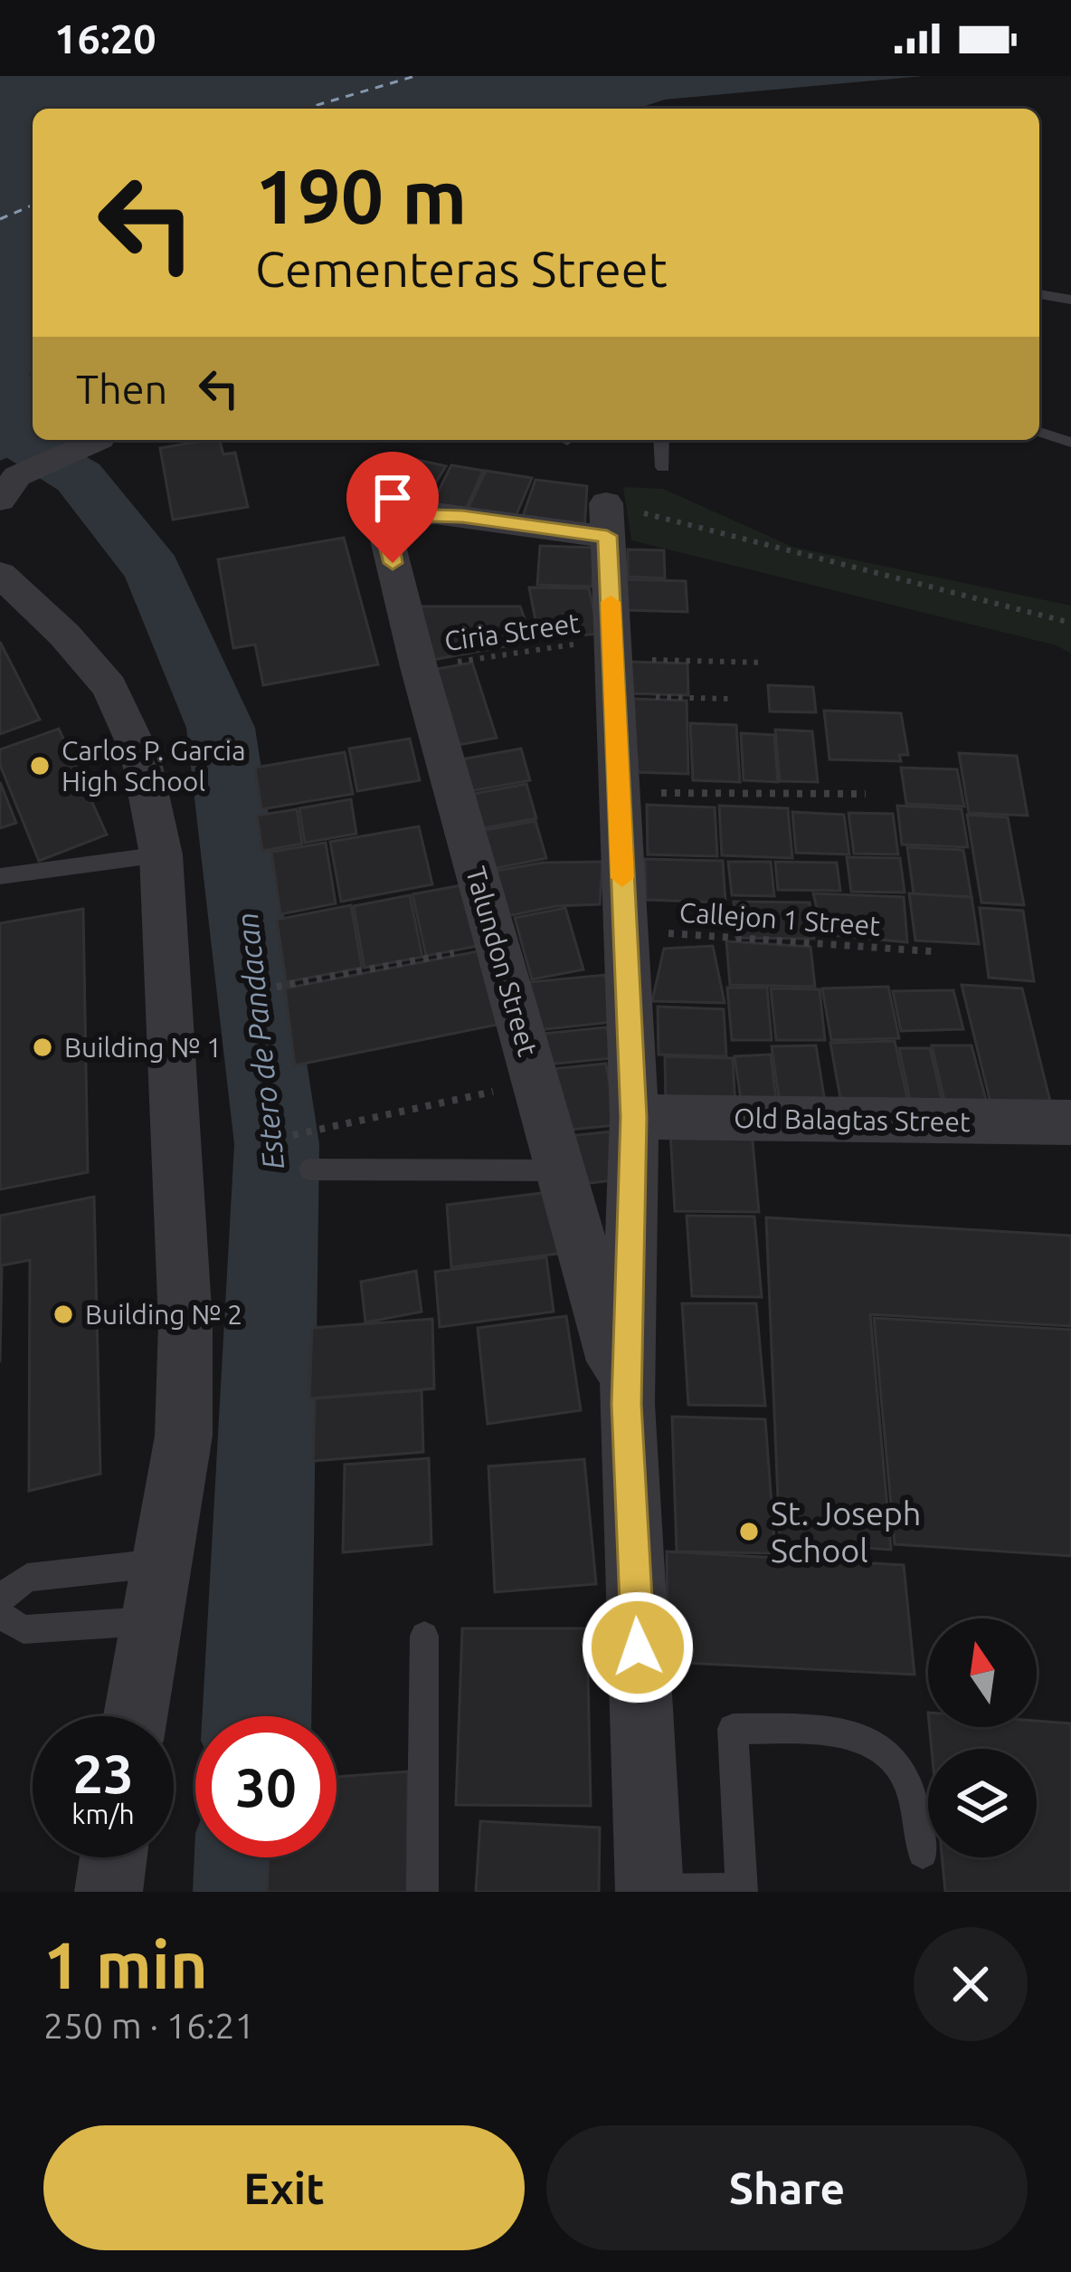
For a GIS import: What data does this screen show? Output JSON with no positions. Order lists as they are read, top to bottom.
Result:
{
  "streets": {
    "street": ["Talundon Street", "Old Balagtas Street"],
    "path": ["Ciria Street", "Callejon 1 Street"]
  },
  "crossings": [
    ["Ciria Street", "Talundon Street"]
  ],
  "water": ["Estero de Pandacan"],
  "places": [
    "Carlos P. Garcia High School",
    "Building № 1",
    "Building № 2",
    "St. Joseph School"
  ],
  "north": "top",
  "page": {
    "status": "16:20",
    "turn": ["190 m", "Cementeras Street"],
    "then": "Then",
    "speed": "23 km/h",
    "limit": "30",
    "heading": ["1 min", "250 m · 16:21"],
    "buttons": ["Exit", "Share"]
  }
}
